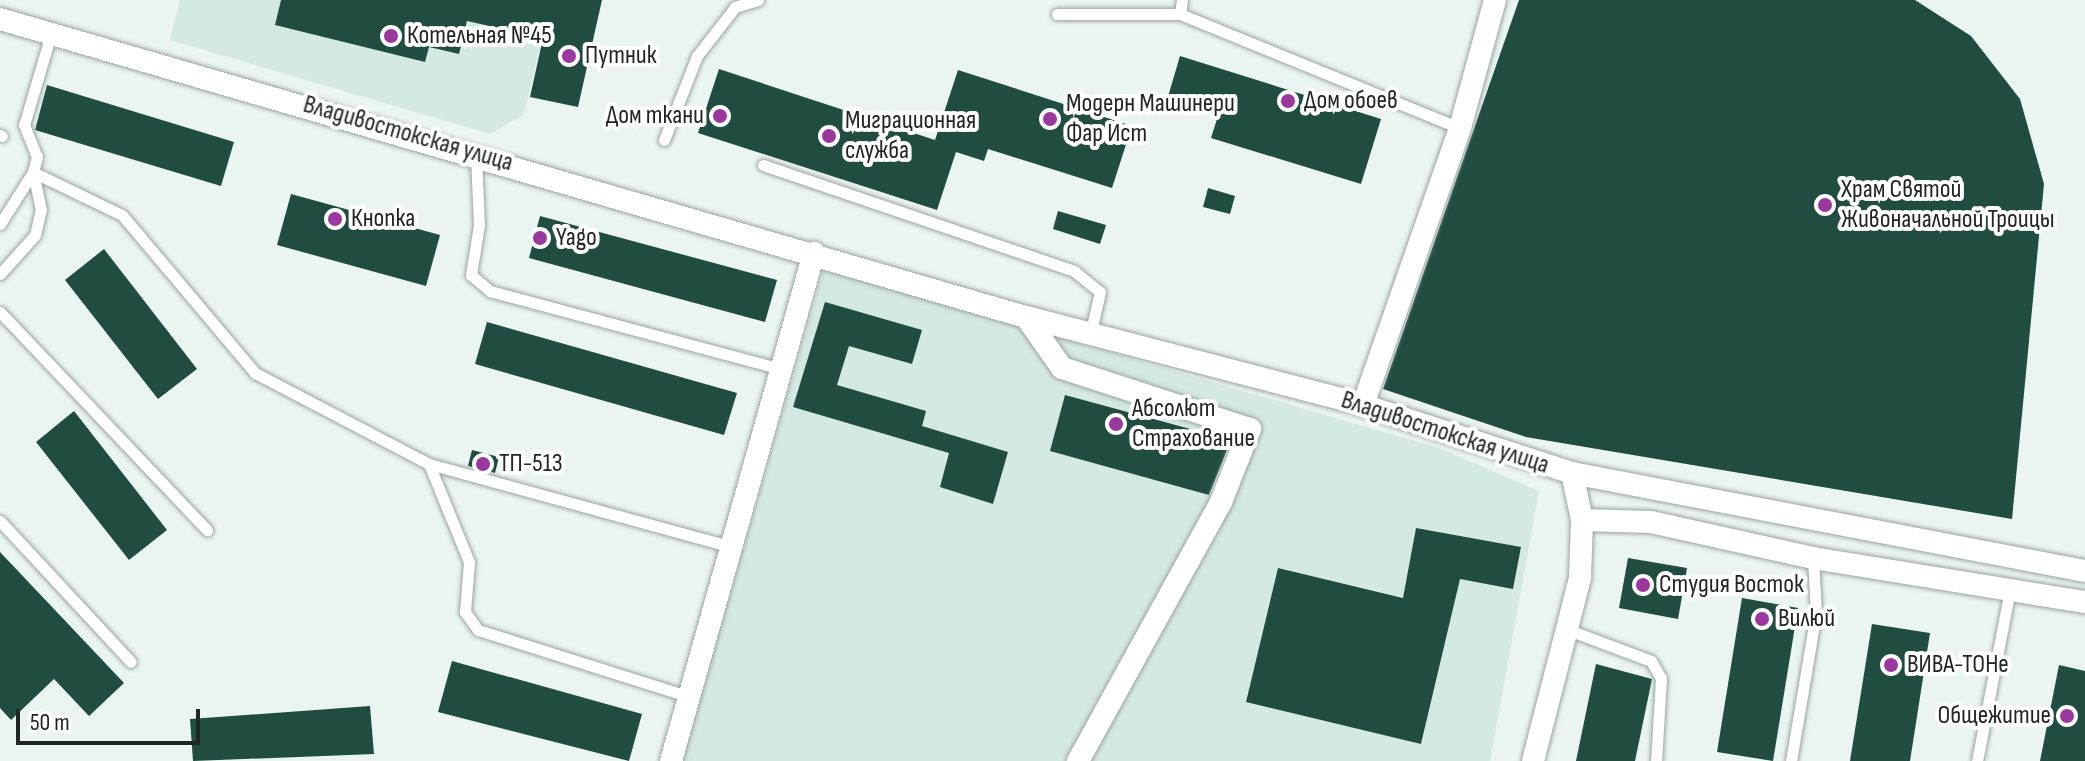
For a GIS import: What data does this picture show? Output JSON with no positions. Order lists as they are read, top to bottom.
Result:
{
  "streets": {
    "street": ["Владивостокская улица"]
  },
  "places": [
    "Котельная №45",
    "Путник",
    "Дом обоев",
    "Дом ткани",
    "Модерн Машинери Фар Ист",
    "Миграционная служба",
    "Храм Святой Живоначальной Троицы",
    "Кнопка",
    "Yago",
    "Абсолют Страхование",
    "ТП-513",
    "Студия Восток",
    "Вилюй",
    "ВИВА-ТОНе",
    "Общежитие"
  ],
  "scale_bar": "50 m"
}
